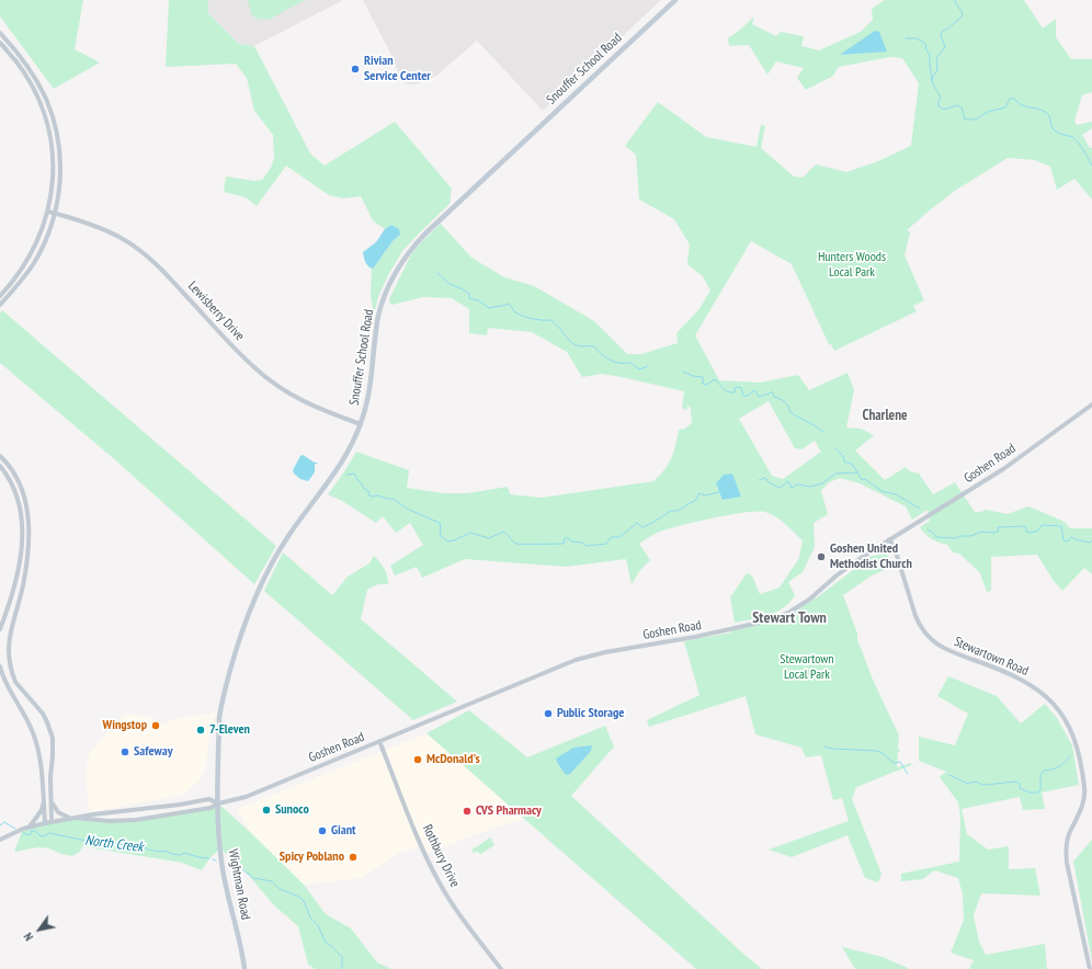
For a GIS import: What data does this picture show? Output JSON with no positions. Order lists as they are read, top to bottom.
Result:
{
  "streets": {
    "main road": ["Snouffer School Road", "Wightman Road"],
    "street": [
      "Lewisberry Drive",
      "Goshen Road",
      "Stewartown Road",
      "Rothbury Drive"
    ]
  },
  "crossings": [
    ["Snouffer School Road", "Lewisberry Drive"],
    ["Snouffer School Road", "Goshen Road"],
    ["Snouffer School Road", "Wightman Road"],
    ["Goshen Road", "Stewartown Road"],
    ["Goshen Road", "Rothbury Drive"],
    ["Goshen Road", "Wightman Road"]
  ],
  "districts": ["Charlene", "Stewart Town"],
  "water": ["North Creek"],
  "parks": ["Hunters Woods Local Park", "Stewartown Local Park"],
  "places": [
    "Rivian Service Center",
    "Goshen United Methodist Church",
    "Public Storage",
    "Wingstop",
    "7-Eleven",
    "Safeway",
    "McDonald's",
    "Sunoco",
    "CVS Pharmacy",
    "Giant",
    "Spicy Poblano"
  ],
  "north": "bottom left"
}
